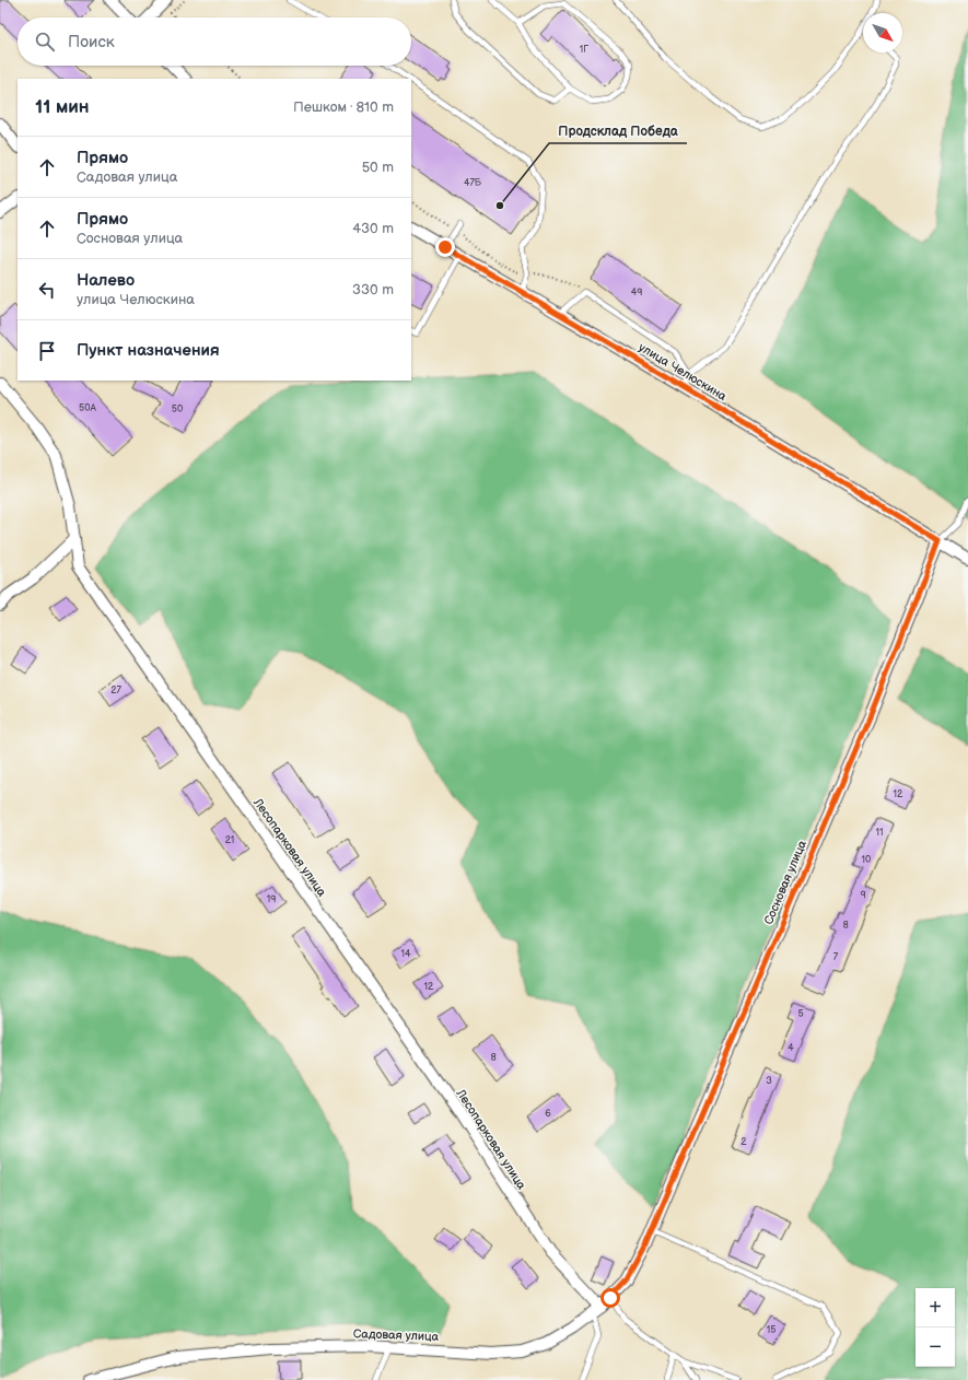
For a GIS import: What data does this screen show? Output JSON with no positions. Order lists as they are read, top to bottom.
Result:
{
  "streets": {
    "street": [
      "улица Челюскина",
      "Лесопарковая улица",
      "Сосновая улица",
      "Садовая улица"
    ]
  },
  "crossings": [
    ["улица Челюскина", "Сосновая улица"],
    ["Лесопарковая улица", "Садовая улица"],
    ["Сосновая улица", "Садовая улица"]
  ],
  "places": ["Продсклад Победа"],
  "house_numbers": [
    "1Г",
    "47Б",
    "49",
    "50А",
    "50",
    "27",
    "12",
    "11",
    "21",
    "10",
    "9",
    "19",
    "8",
    "14",
    "7",
    "12",
    "5",
    "4",
    "8",
    "3",
    "6",
    "2",
    "15"
  ],
  "north": "bottom right",
  "page": {
    "search": "Поиск",
    "heading": ["11 мин", "Пешком · 810 m"],
    "list": [
      ["Прямо", "Садовая улица", "50 m"],
      ["Прямо", "Сосновая улица", "430 m"],
      ["Налево", "улица Челюскина", "330 m"],
      "Пункт назначения"
    ],
    "map_buttons": ["+", "−"]
  }
}
